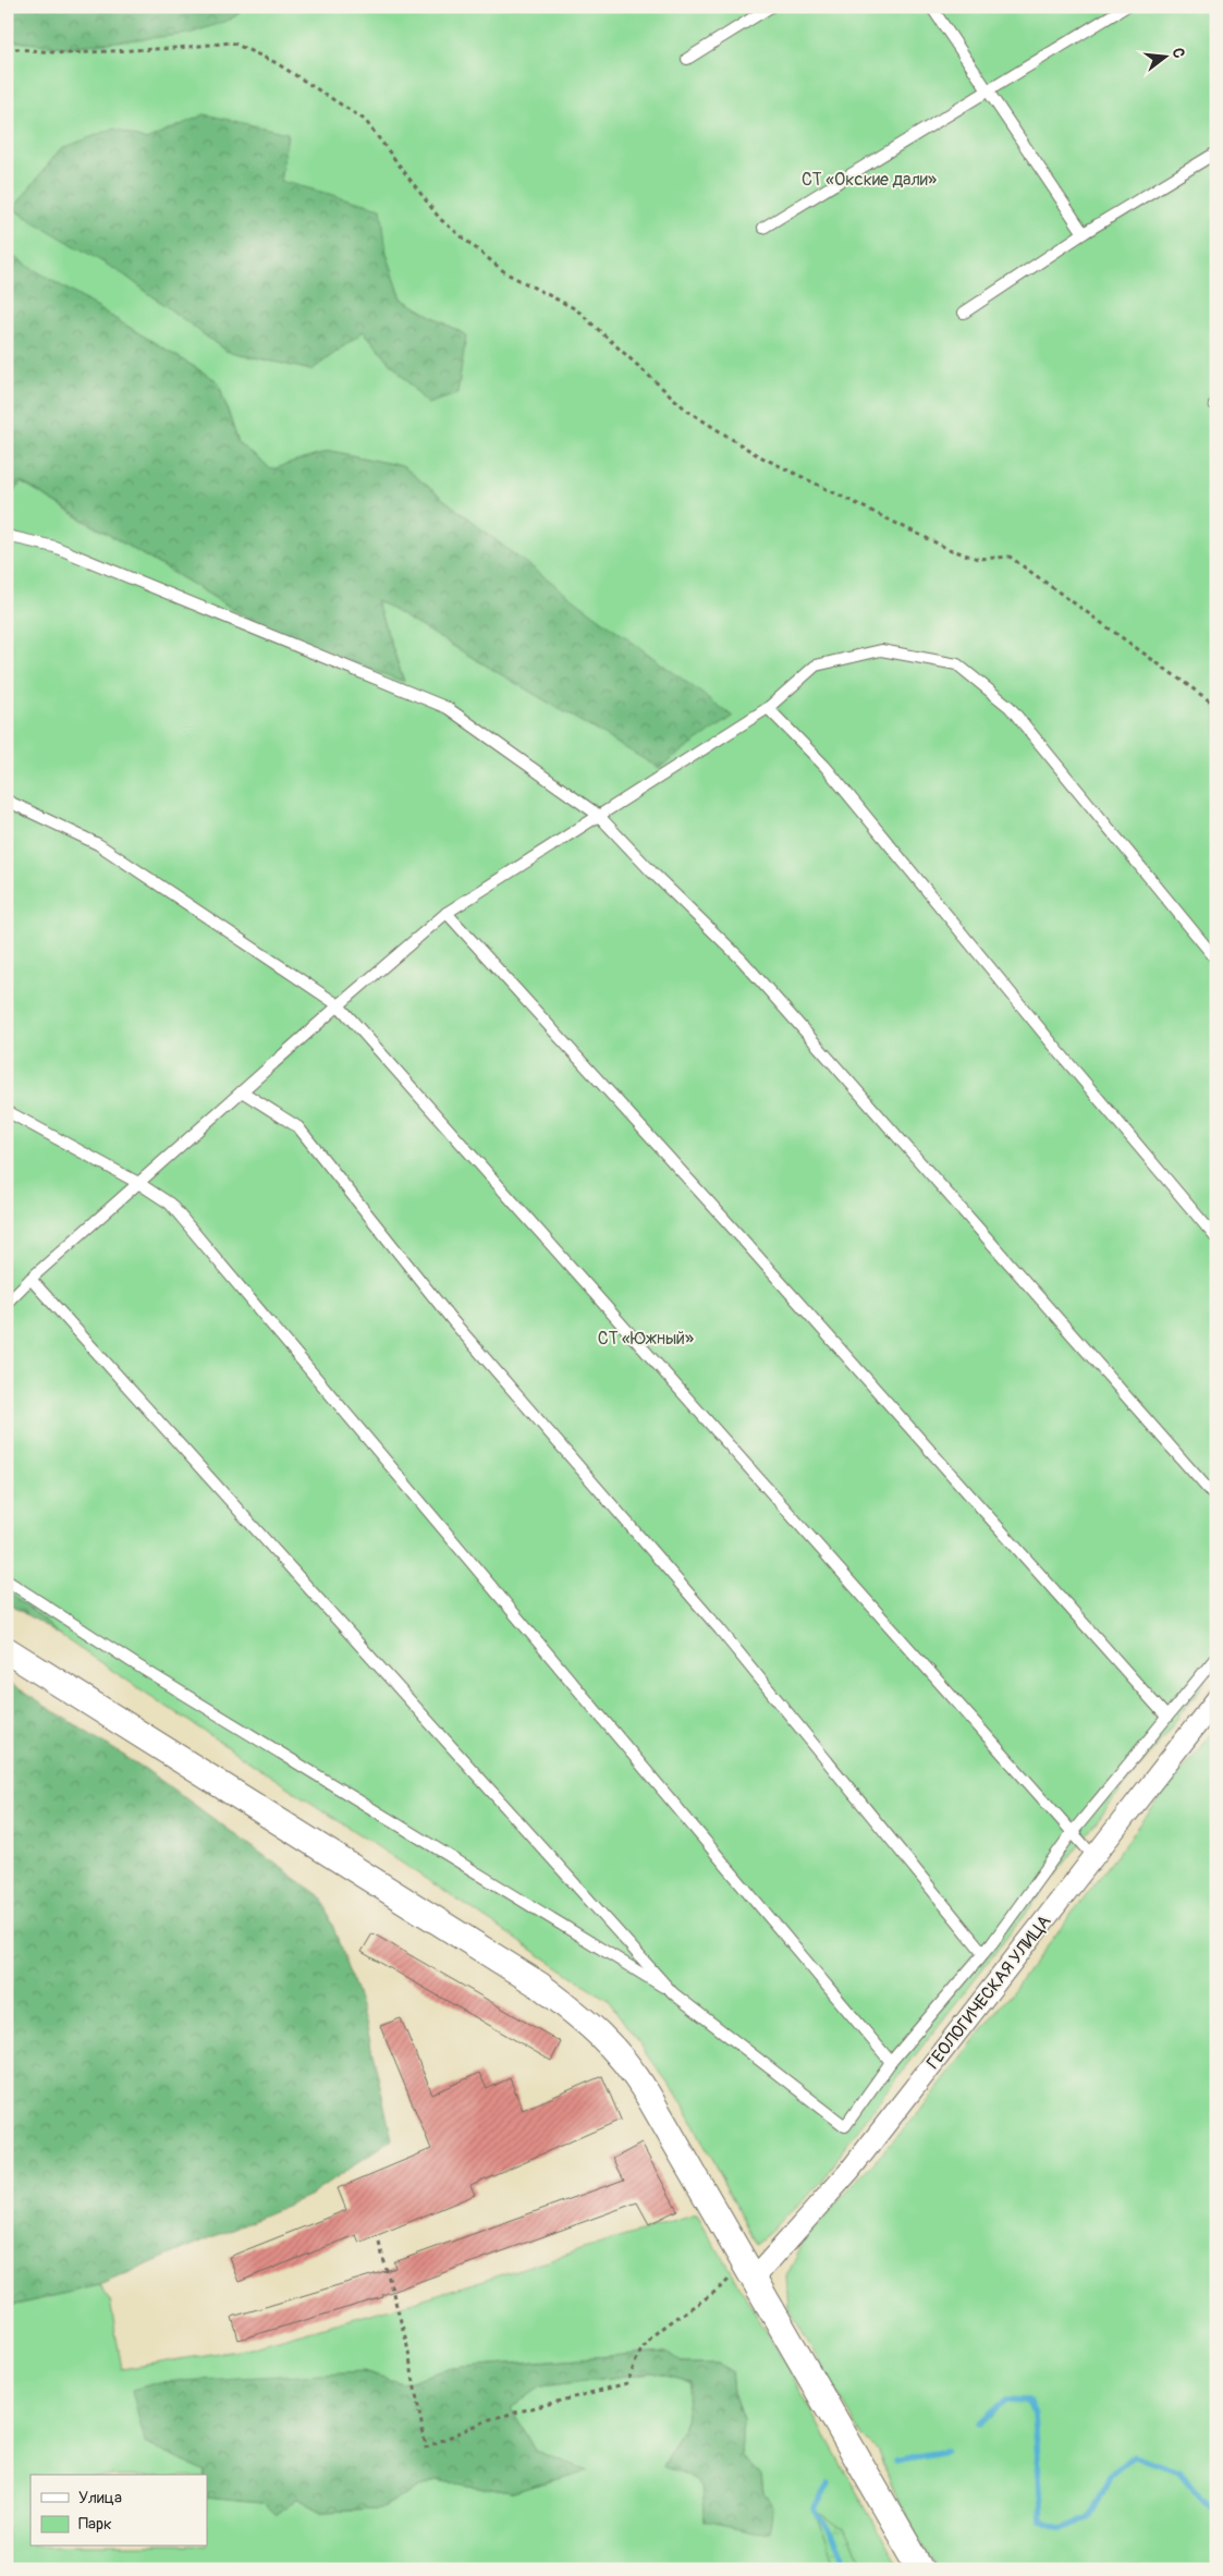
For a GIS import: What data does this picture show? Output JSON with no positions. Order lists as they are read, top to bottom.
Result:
{
  "streets": {
    "street": ["ГЕОЛОГИЧЕСКАЯ УЛИЦА"]
  },
  "parks": ["СТ «Окские дали»", "СТ «Южный»"],
  "legend": ["Улица", "Парк"],
  "north": "right"
}
